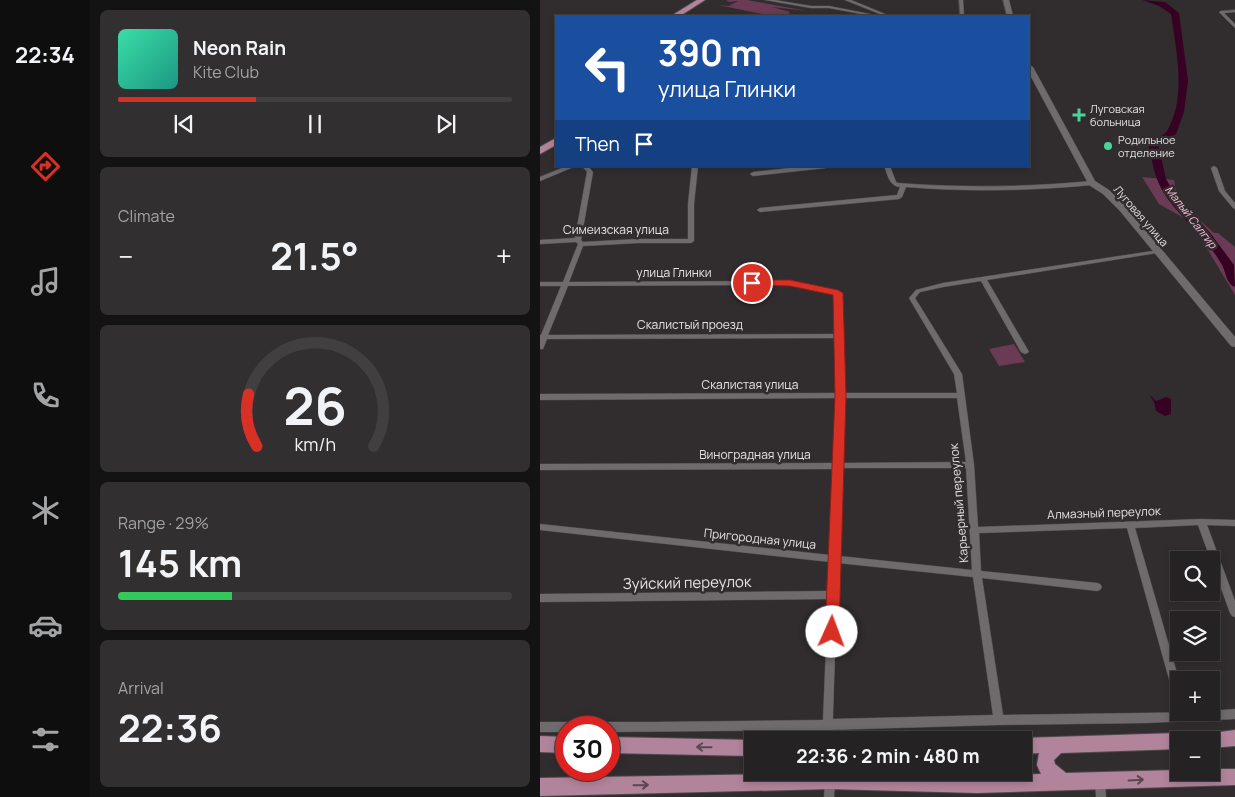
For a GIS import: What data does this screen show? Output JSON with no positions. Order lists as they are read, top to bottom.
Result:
{
  "streets": {
    "main road": ["Луговая улица"],
    "street": [
      "Симеизская улица",
      "улица Глинки",
      "Скалистый проезд",
      "Скалистая улица",
      "Виноградная улица",
      "Карьерный переулок",
      "Алмазный переулок",
      "Пригородная улица",
      "Зуйский переулок"
    ]
  },
  "crossings": [
    ["улица Глинки", "Скалистый проезд"],
    ["Скалистая улица", "Карьерный переулок"],
    ["Виноградная улица", "Карьерный переулок"],
    ["Карьерный переулок", "Алмазный переулок"],
    ["Карьерный переулок", "Пригородная улица"]
  ],
  "water": ["Малый Салгир"],
  "places": {
    "health": ["Луговская больница"],
    "other": ["Родильное отделение"]
  },
  "page": {
    "tabs": "22:34",
    "turn": ["390 m", "улица Глинки"],
    "song": ["Neon Rain", "Kite Club"],
    "then": "Then",
    "tile": [
      "Climate",
      ["Range · 29%", "145 km"],
      ["Arrival", "22:36"]
    ],
    "heat": ["−", "21.5°", "+"],
    "map_buttons": ["+", "−"],
    "limit": "30",
    "trip": "22:36 · 2 min · 480 m",
    "gauge": ["26", "km/h"]
  }
}
